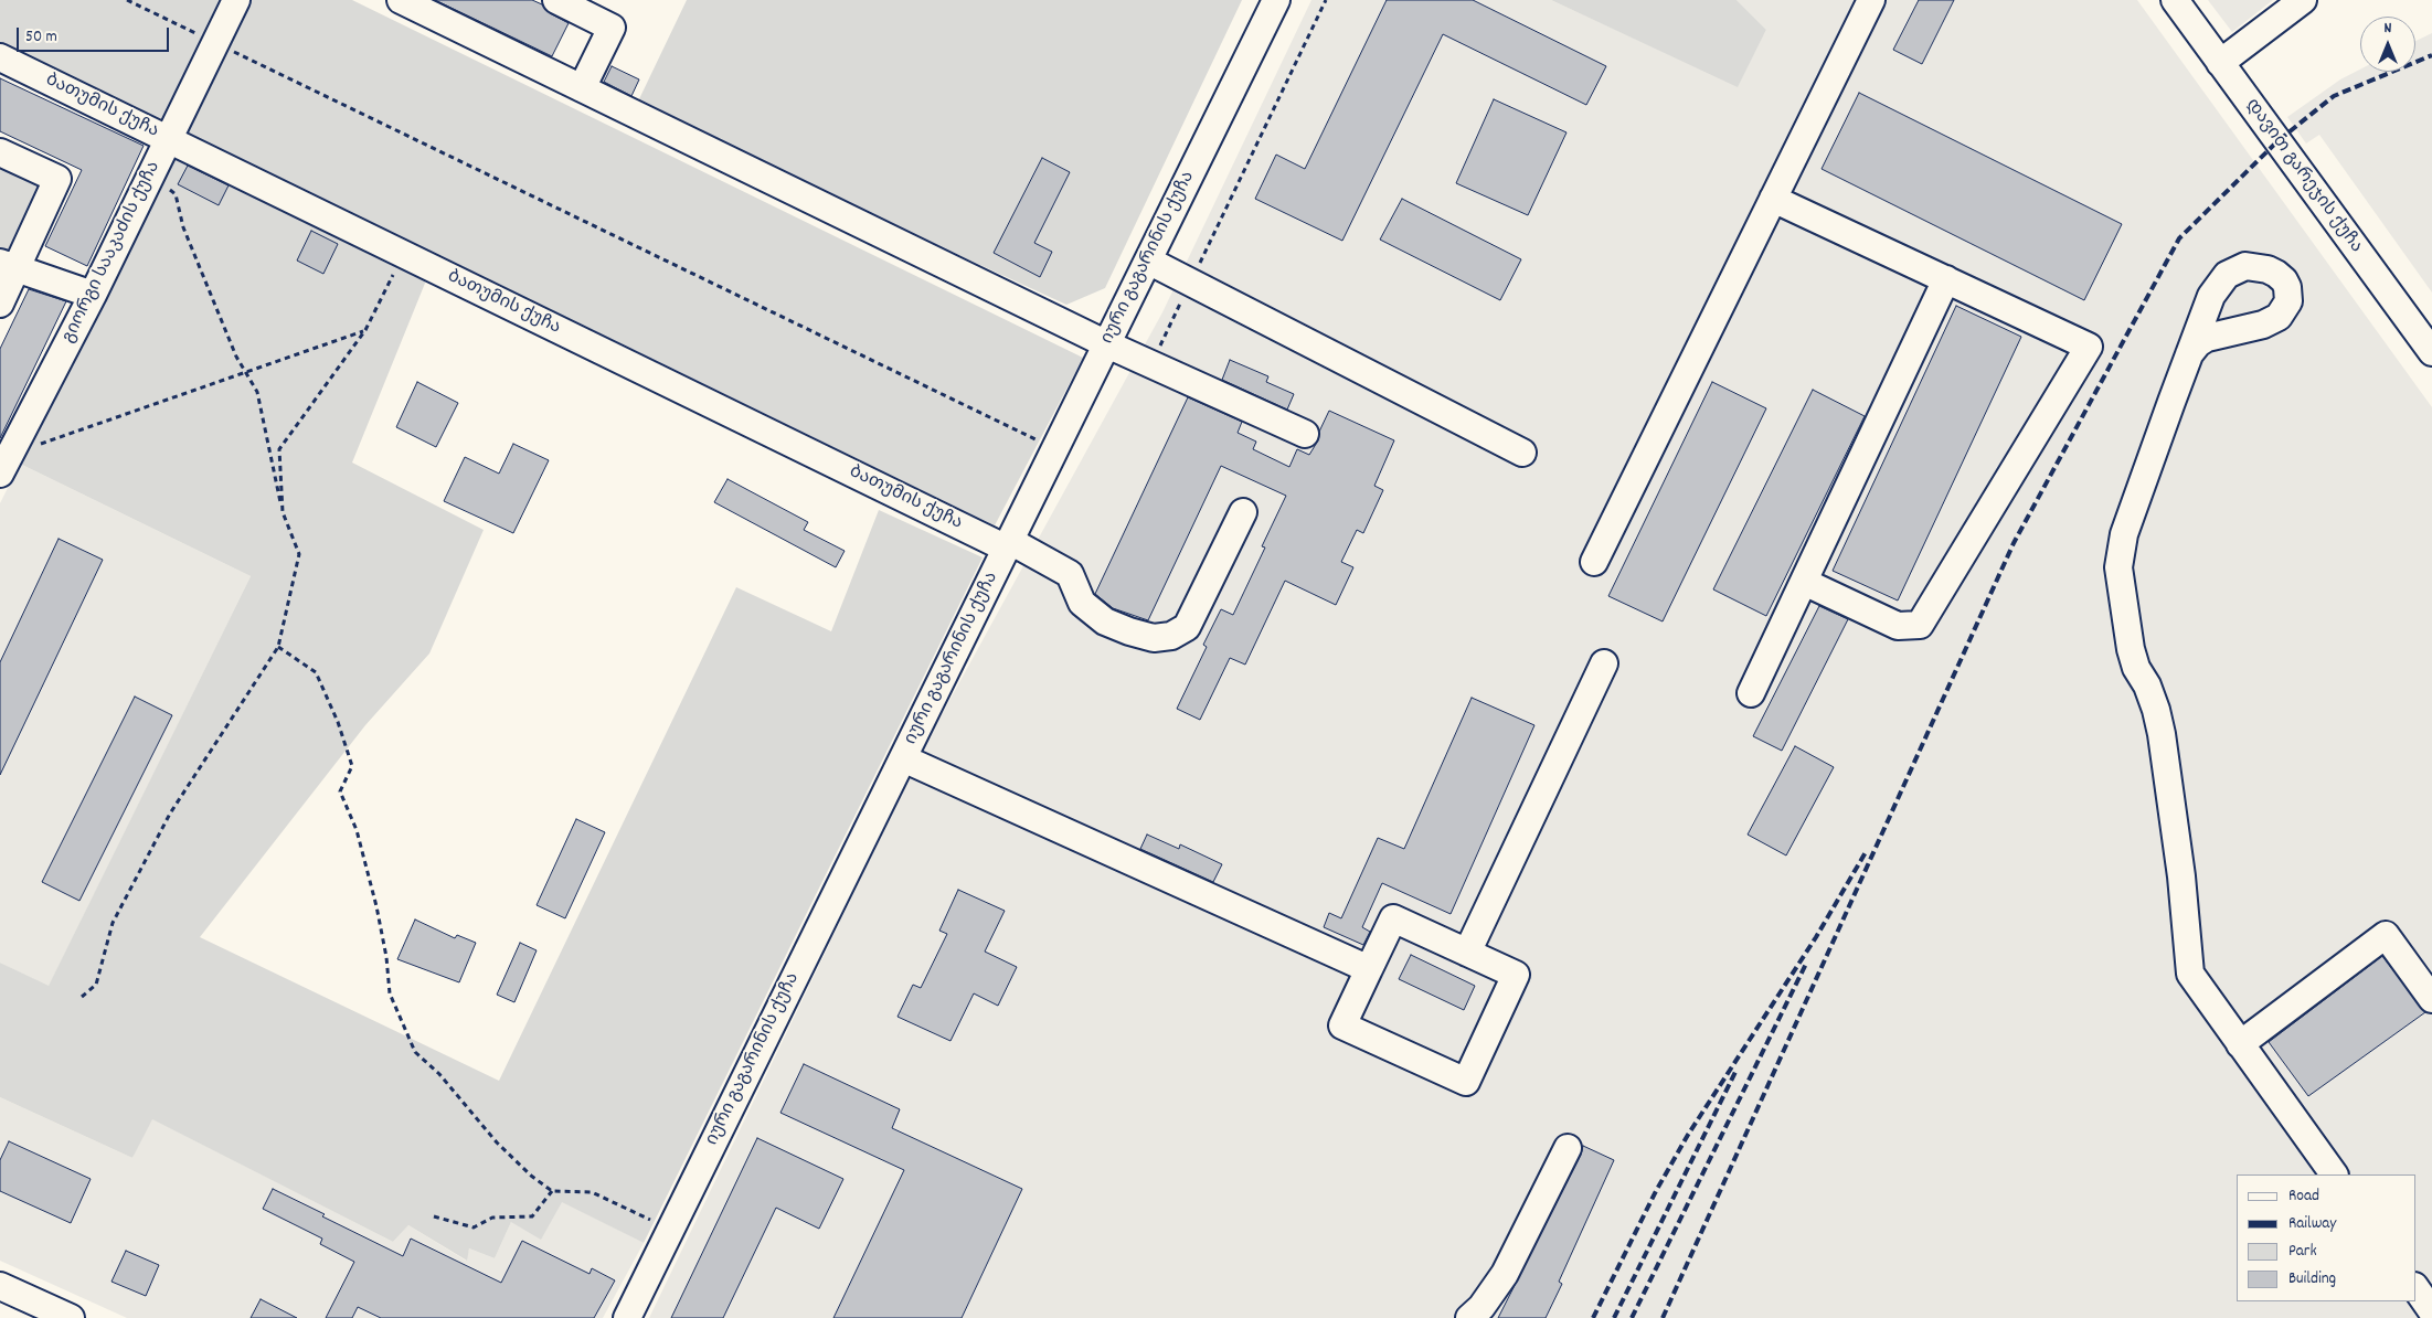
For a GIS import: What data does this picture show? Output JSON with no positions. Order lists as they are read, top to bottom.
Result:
{
  "streets": {
    "street": [
      "ბათუმის ქუჩა",
      "დავით გარეჯის ქუჩა",
      "გიორგი სააკაძის ქუჩა",
      "იური გაგარინის ქუჩა"
    ]
  },
  "crossings": [
    ["ბათუმის ქუჩა", "გიორგი სააკაძის ქუჩა"],
    ["ბათუმის ქუჩა", "იური გაგარინის ქუჩა"]
  ],
  "legend": [
    "Road",
    "Railway",
    "Park",
    "Building"
  ],
  "scale_bar": "50 m",
  "north": "top"
}
